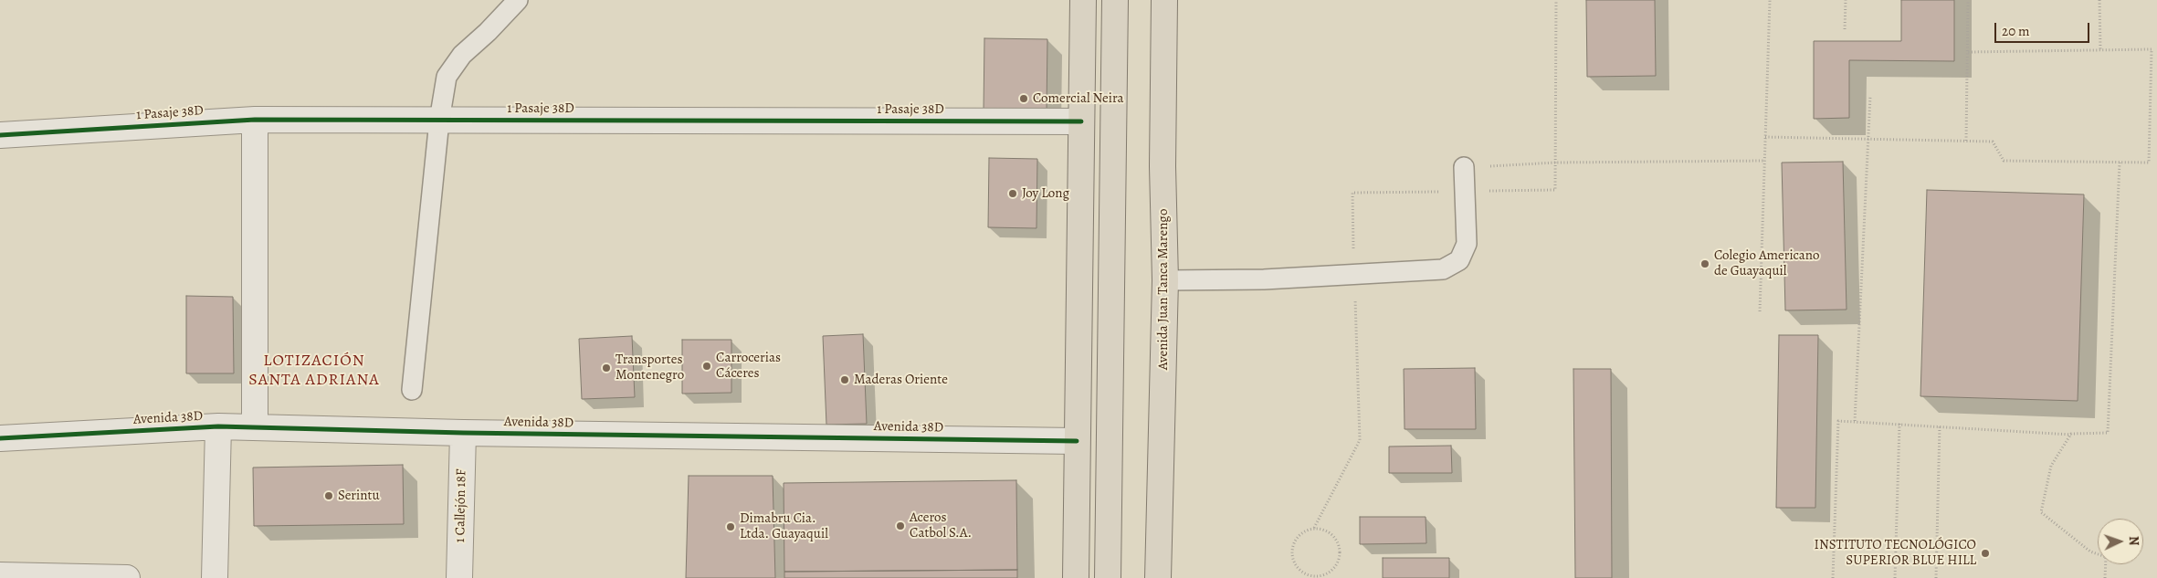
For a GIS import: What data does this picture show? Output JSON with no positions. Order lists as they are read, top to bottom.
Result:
{
  "streets": {
    "main road": ["Avenida Juan Tanca Marengo"],
    "street": ["1 Pasaje 38D", "Avenida 38D", "1 Callejón 18F"]
  },
  "crossings": [
    ["Avenida 38D", "1 Callejón 18F"]
  ],
  "districts": ["LOTIZACIÓN SANTA ADRIANA"],
  "places": [
    "Comercial Neira",
    "Joy Long",
    "Colegio Americano de Guayaquil",
    "Carrocerias Cáceres",
    "Transportes Montenegro",
    "Maderas Oriente",
    "Serintu",
    "Aceros Catbol S.A.",
    "Dimabru Cia. Ltda. Guayaquil",
    "INSTITUTO TECNOLÓGICO SUPERIOR BLUE HILL"
  ],
  "scale_bar": "20 m",
  "north": "right"
}
